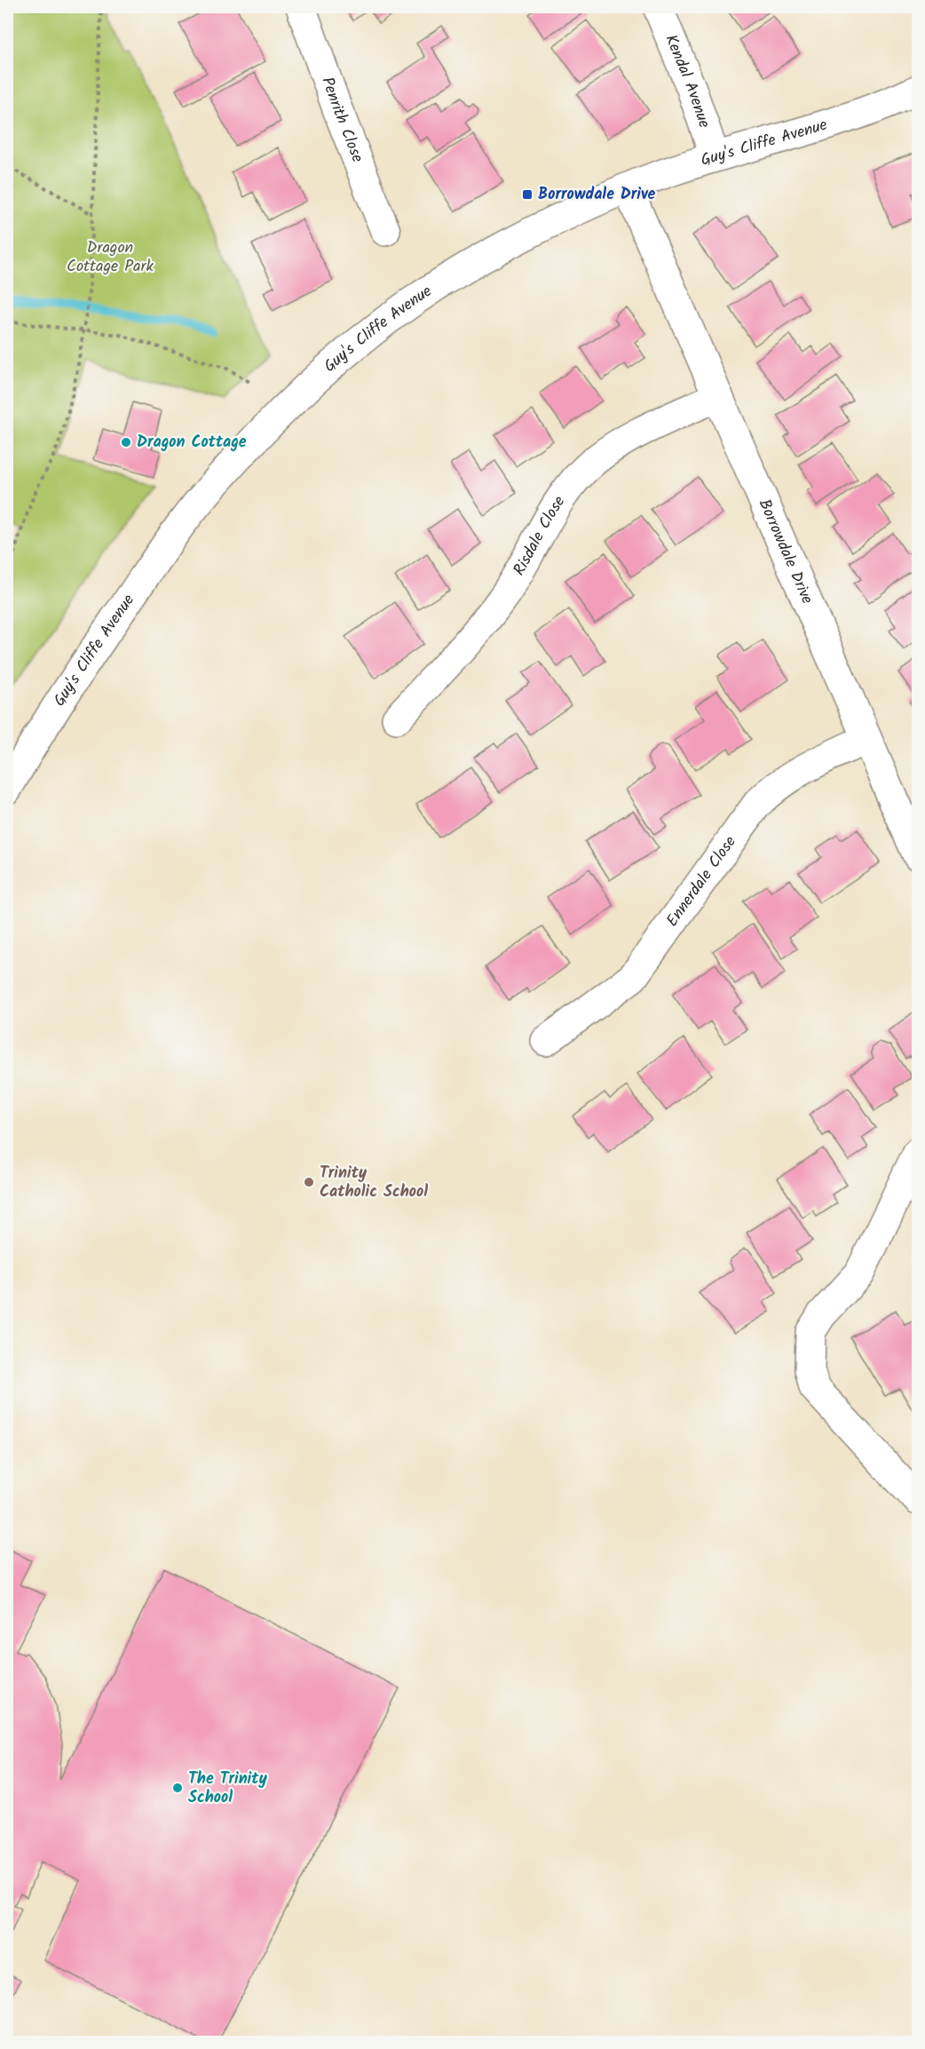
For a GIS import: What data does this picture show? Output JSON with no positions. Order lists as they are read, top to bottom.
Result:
{
  "streets": {
    "street": [
      "Kendal Avenue",
      "Penrith Close",
      "Guy's Cliffe Avenue",
      "Risdale Close",
      "Borrowdale Drive",
      "Ennerdale Close"
    ]
  },
  "crossings": [
    ["Kendal Avenue", "Guy's Cliffe Avenue"],
    ["Guy's Cliffe Avenue", "Borrowdale Drive"],
    ["Risdale Close", "Borrowdale Drive"],
    ["Borrowdale Drive", "Ennerdale Close"]
  ],
  "parks": ["Dragon Cottage Park"],
  "places": {
    "transit": ["Borrowdale Drive"],
    "other": ["Dragon Cottage", "Trinity Catholic School", "The Trinity School"]
  }
}
